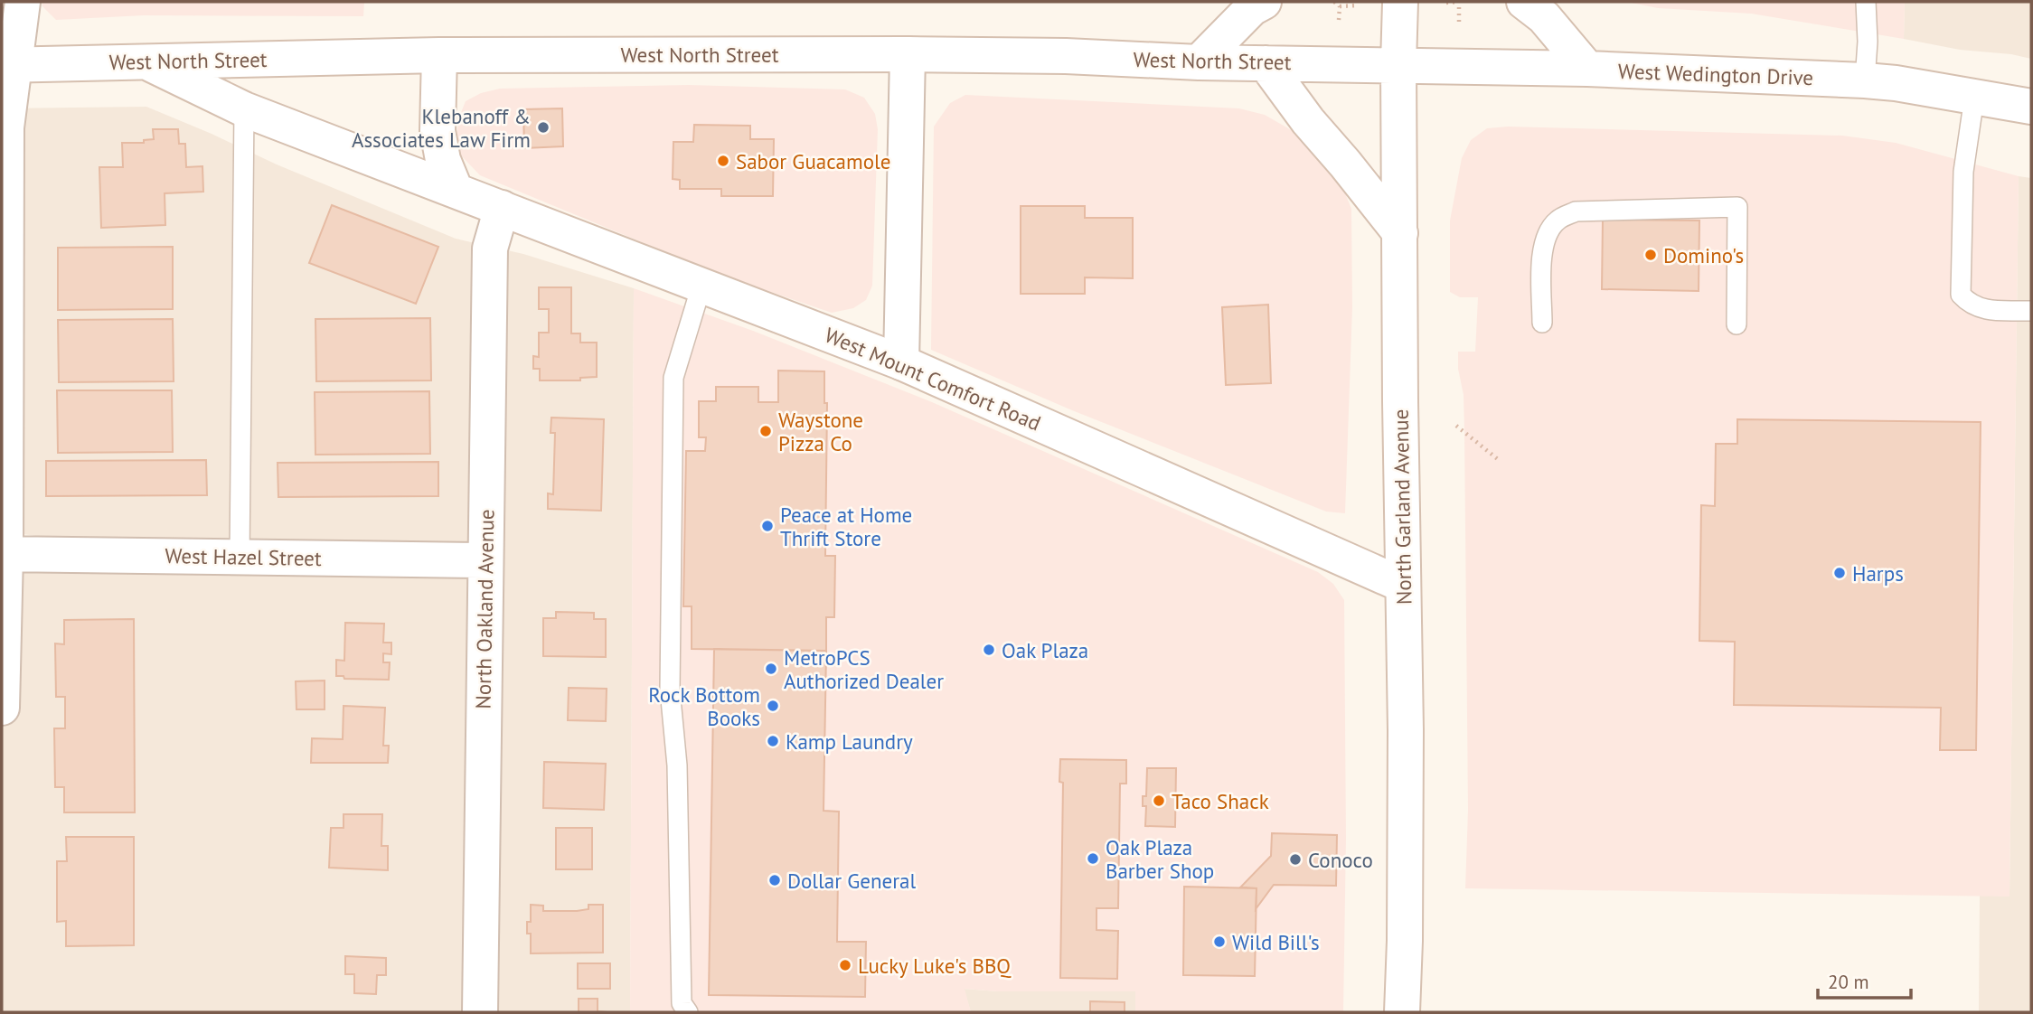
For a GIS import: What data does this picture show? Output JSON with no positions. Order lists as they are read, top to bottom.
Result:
{
  "streets": {
    "main road": [
      "West North Street",
      "West Wedington Drive",
      "West Mount Comfort Road",
      "North Garland Avenue",
      "West Hazel Street",
      "North Oakland Avenue"
    ]
  },
  "crossings": [
    ["West North Street", "West Wedington Drive"],
    ["West North Street", "West Mount Comfort Road"],
    ["West North Street", "North Garland Avenue"],
    ["West Wedington Drive", "North Garland Avenue"],
    ["West Mount Comfort Road", "North Garland Avenue"],
    ["West Mount Comfort Road", "North Oakland Avenue"],
    ["West Hazel Street", "North Oakland Avenue"]
  ],
  "places": [
    "Klebanoff & Associates Law Firm",
    "Sabor Guacamole",
    "Domino's",
    "Waystone Pizza Co",
    "Peace at Home Thrift Store",
    "Harps",
    "Oak Plaza",
    "MetroPCS Authorized Dealer",
    "Rock Bottom Books",
    "Kamp Laundry",
    "Taco Shack",
    "Oak Plaza Barber Shop",
    "Conoco",
    "Dollar General",
    "Wild Bill's",
    "Lucky Luke's BBQ"
  ],
  "scale_bar": "20 m"
}
